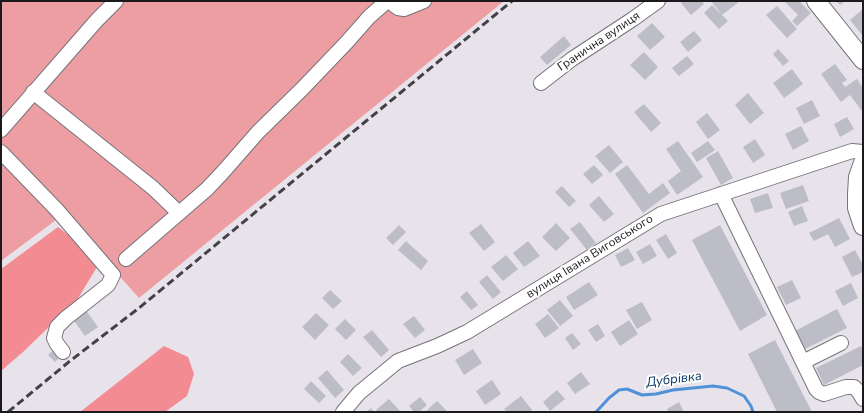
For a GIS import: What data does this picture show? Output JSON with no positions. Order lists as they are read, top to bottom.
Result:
{
  "streets": {
    "street": ["Гранична вулиця", "вулиця Івана Виговського"]
  },
  "water": ["Дубрівка"]
}
